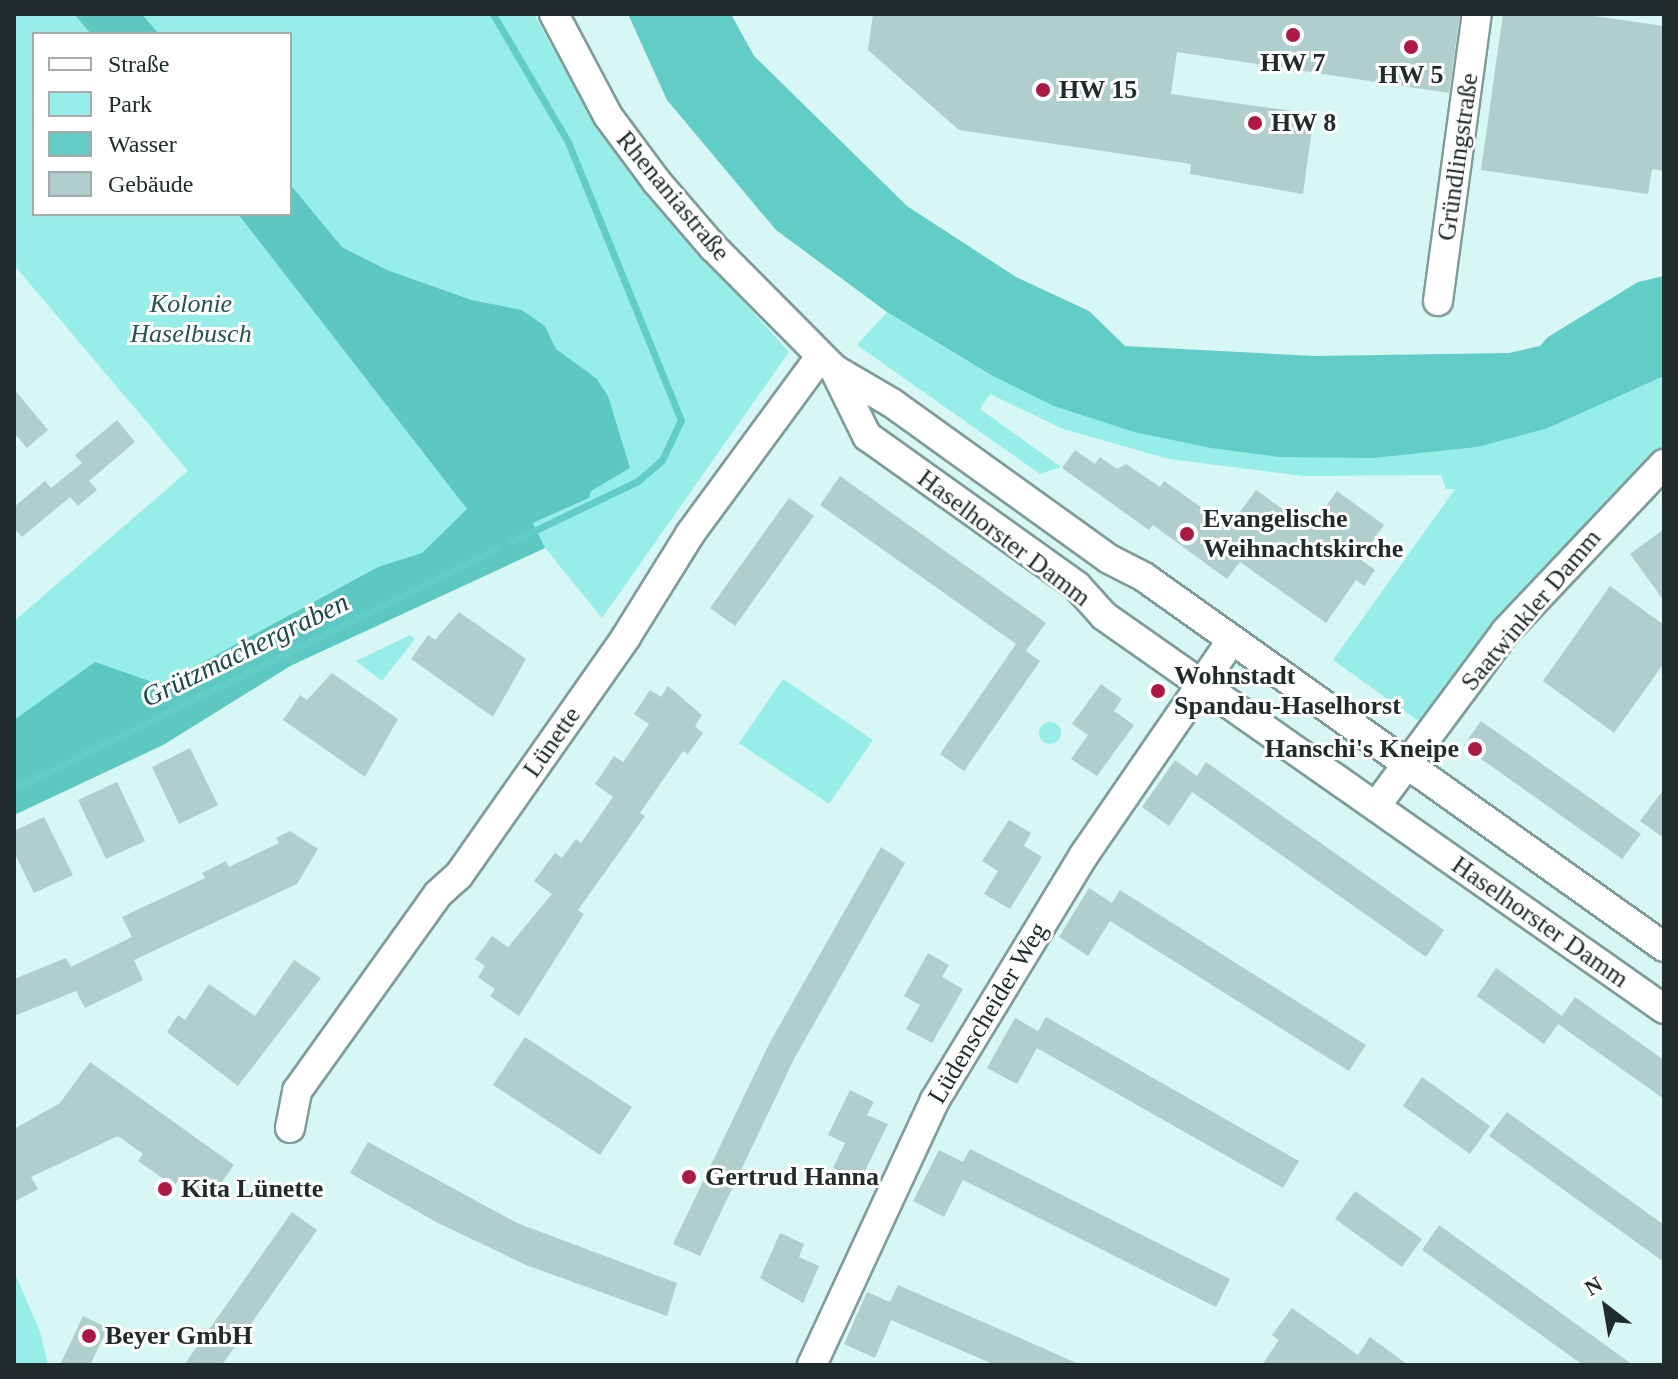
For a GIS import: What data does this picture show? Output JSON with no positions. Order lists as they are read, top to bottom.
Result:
{
  "streets": {
    "street": [
      "Gründlingstraße",
      "Rhenaniastraße",
      "Haselhorster Damm",
      "Saatwinkler Damm",
      "Lünette",
      "Lüdenscheider Weg"
    ]
  },
  "crossings": [
    ["Rhenaniastraße", "Haselhorster Damm"],
    ["Rhenaniastraße", "Lünette"],
    ["Haselhorster Damm", "Saatwinkler Damm"],
    ["Haselhorster Damm", "Lünette"],
    ["Haselhorster Damm", "Lüdenscheider Weg"]
  ],
  "water": ["Grützmachergraben"],
  "parks": ["Kolonie Haselbusch"],
  "places": [
    "HW 7",
    "HW 5",
    "HW 15",
    "HW 8",
    "Evangelische Weihnachtskirche",
    "Wohnstadt Spandau-Haselhorst",
    "Hanschi's Kneipe",
    "Gertrud Hanna",
    "Kita Lünette",
    "Beyer GmbH"
  ],
  "legend": [
    "Straße",
    "Park",
    "Wasser",
    "Gebäude"
  ],
  "north": "top left"
}
